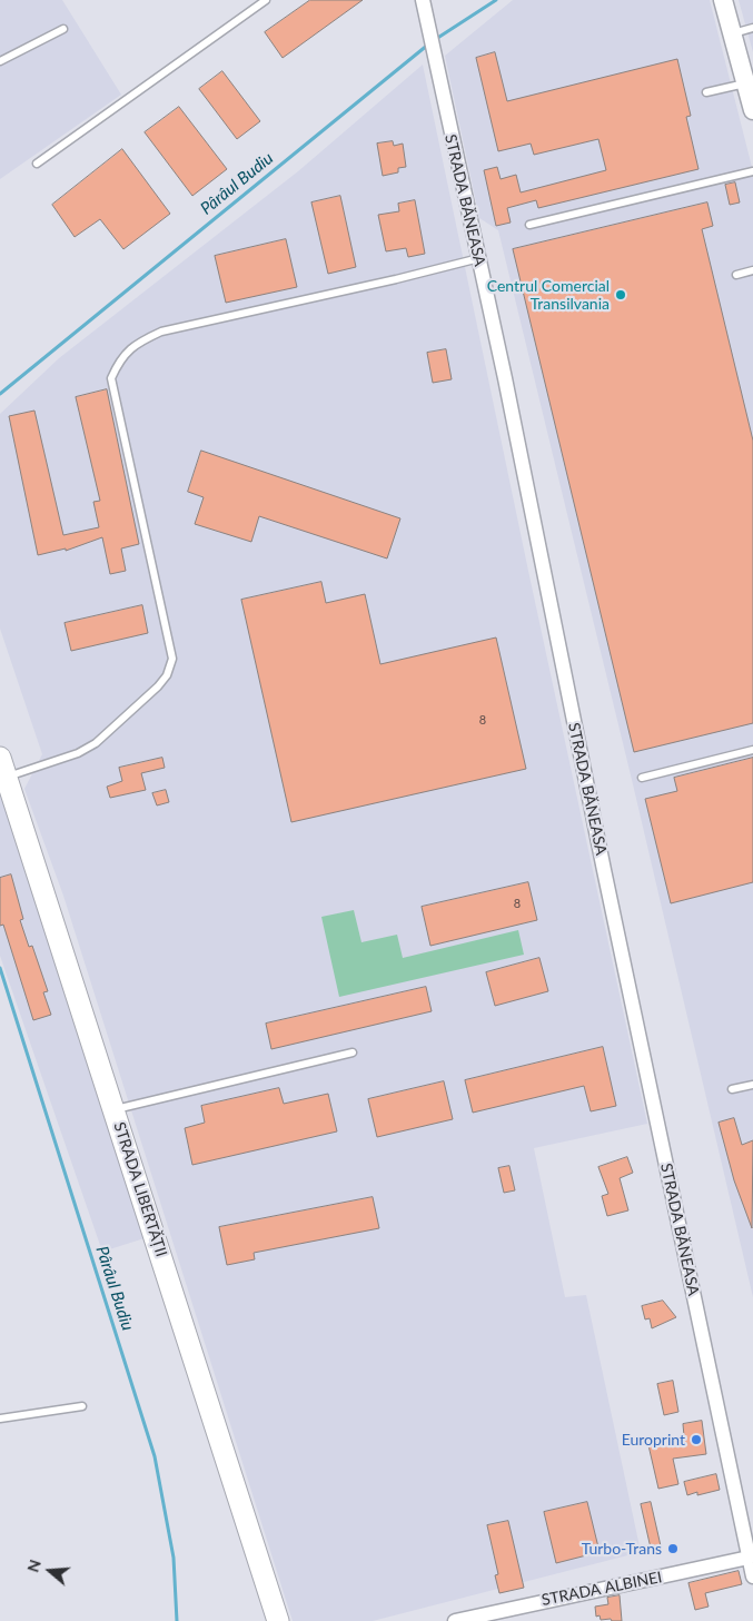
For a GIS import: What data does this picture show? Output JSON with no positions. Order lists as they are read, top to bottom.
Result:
{
  "streets": {
    "main road": ["STRADA LIBERTĂȚII"],
    "street": ["STRADA BĂNEASA", "STRADA ALBINEI"]
  },
  "crossings": [
    ["STRADA BĂNEASA", "STRADA ALBINEI"]
  ],
  "water": ["Pârâul Budiu"],
  "places": ["Centrul Comercial Transilvania", "Europrint", "Turbo-Trans"],
  "house_numbers": ["8", "8"],
  "north": "left"
}
